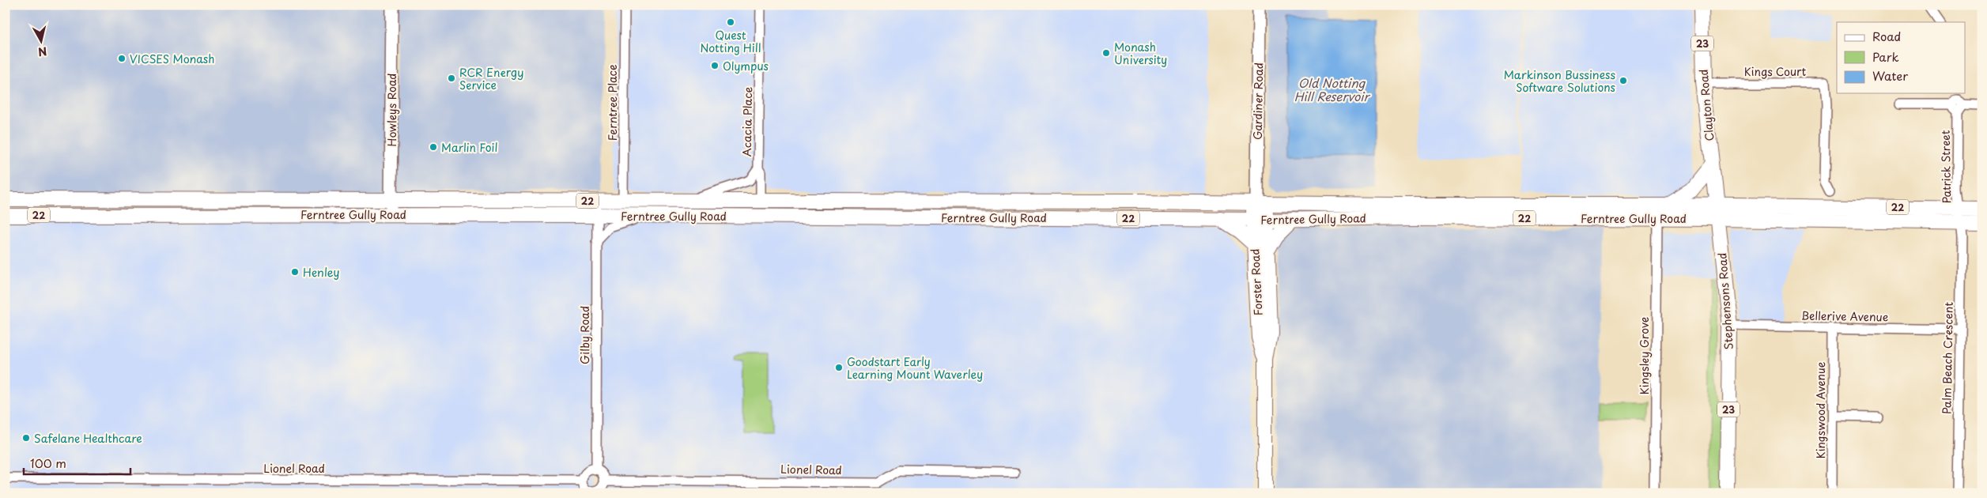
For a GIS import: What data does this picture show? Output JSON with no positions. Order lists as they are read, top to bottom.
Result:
{
  "streets": {
    "main road": [
      "23",
      "Clayton Road",
      "22",
      "Ferntree Gully Road",
      "Forster Road",
      "Stephensons Road"
    ],
    "street": [
      "Kings Court",
      "Gardiner Road",
      "Ferntree Place",
      "Howleys Road",
      "Acacia Place",
      "Patrick Street",
      "Bellerive Avenue",
      "Gilby Road",
      "Kingsley Grove",
      "Palm Beach Crescent",
      "Kingswood Avenue",
      "Lionel Road"
    ]
  },
  "crossings": [
    ["Kings Court", "Clayton Road"],
    ["Gardiner Road", "Ferntree Gully Road"],
    ["Gardiner Road", "Forster Road"],
    ["Ferntree Place", "Ferntree Gully Road"],
    ["Clayton Road", "Ferntree Gully Road"],
    ["Clayton Road", "Stephensons Road"],
    ["Howleys Road", "Ferntree Gully Road"],
    ["Acacia Place", "Ferntree Gully Road"],
    ["Patrick Street", "Ferntree Gully Road"],
    ["Patrick Street", "Palm Beach Crescent"],
    ["Ferntree Gully Road", "Forster Road"],
    ["Ferntree Gully Road", "Stephensons Road"],
    ["Ferntree Gully Road", "Gilby Road"],
    ["Ferntree Gully Road", "Kingsley Grove"],
    ["Ferntree Gully Road", "Palm Beach Crescent"],
    ["Stephensons Road", "Bellerive Avenue"],
    ["Bellerive Avenue", "Palm Beach Crescent"],
    ["Bellerive Avenue", "Kingswood Avenue"],
    ["Gilby Road", "Lionel Road"]
  ],
  "water": ["Old Notting Hill Reservoir"],
  "places": [
    "Quest Notting Hill",
    "Monash University",
    "VICSES Monash",
    "Olympus",
    "RCR Energy Service",
    "Markinson Bussiness Software Solutions",
    "Marlin Foil",
    "Henley",
    "Goodstart Early Learning Mount Waverley",
    "Safelane Healthcare"
  ],
  "legend": ["Road", "Park", "Water"],
  "scale_bar": "100 m",
  "north": "bottom"
}
